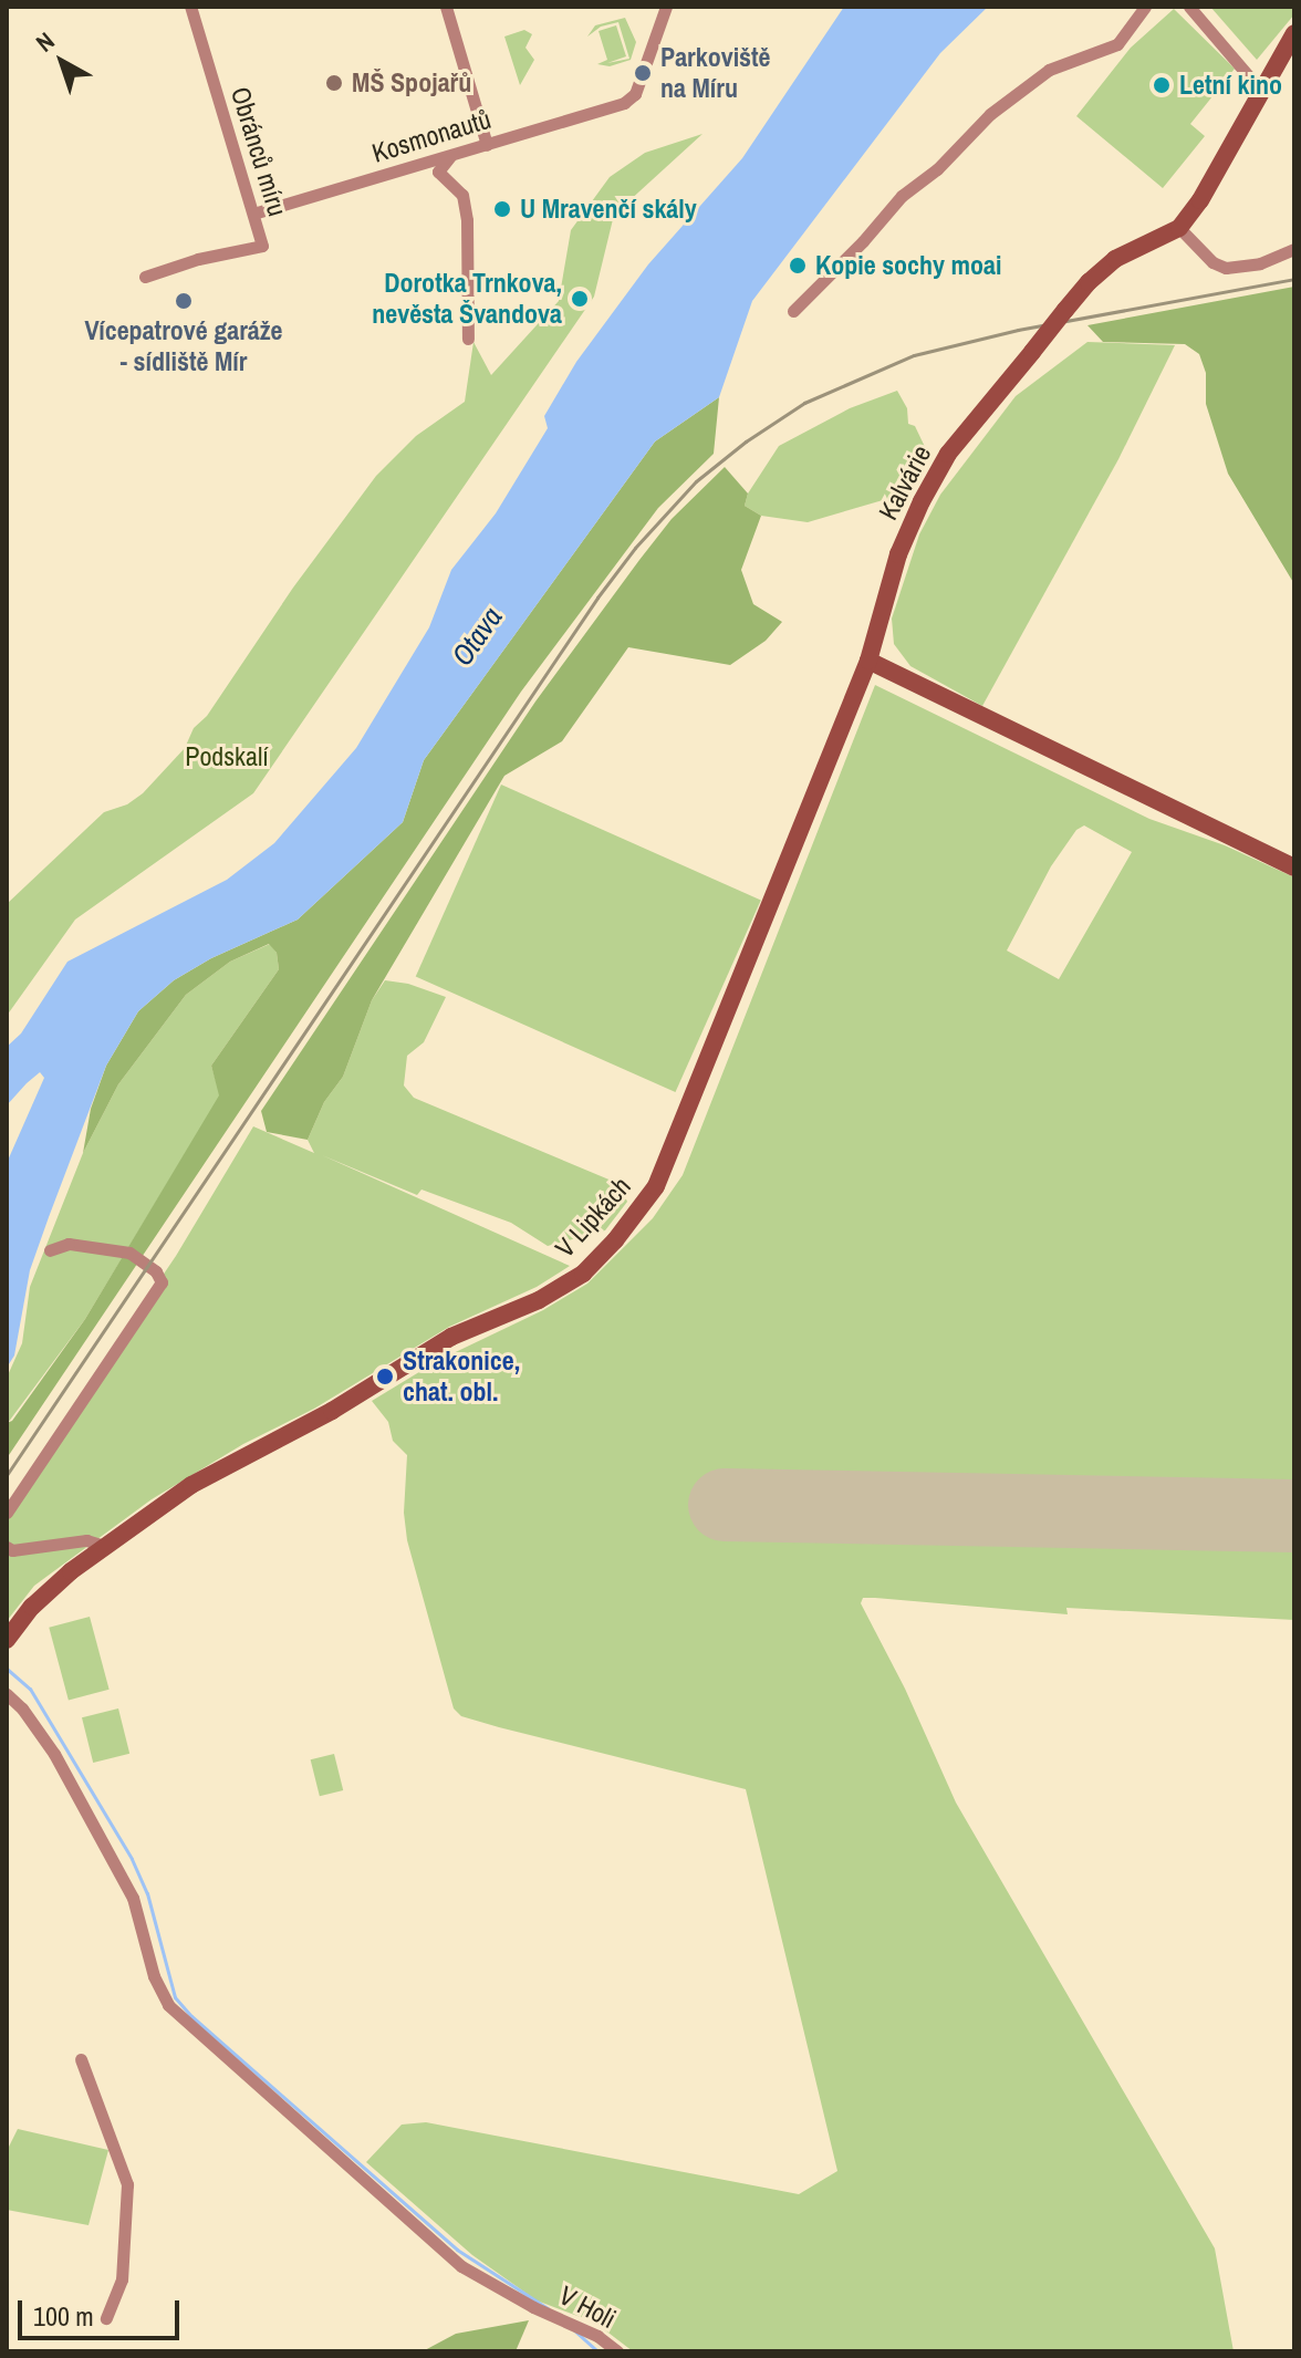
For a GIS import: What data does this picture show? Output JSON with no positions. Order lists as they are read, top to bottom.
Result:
{
  "streets": {
    "street": [
      "Kosmonautů",
      "Obránců míru",
      "Kalvárie",
      "V Lipkách",
      "V Holi"
    ]
  },
  "crossings": [
    ["Kosmonautů", "Obránců míru"],
    ["Kalvárie", "V Lipkách"]
  ],
  "water": ["Otava"],
  "parks": ["Podskalí"],
  "places": [
    "Parkoviště na Míru",
    "MŠ Spojařů",
    "Letní kino",
    "U Mravenčí skály",
    "Kopie sochy moai",
    "Dorotka Trnkova, nevěsta Švandova",
    "Vícepatrové garáže - sídliště Mír",
    "Strakonice, chat. obl."
  ],
  "scale_bar": "100 m",
  "north": "top left"
}
